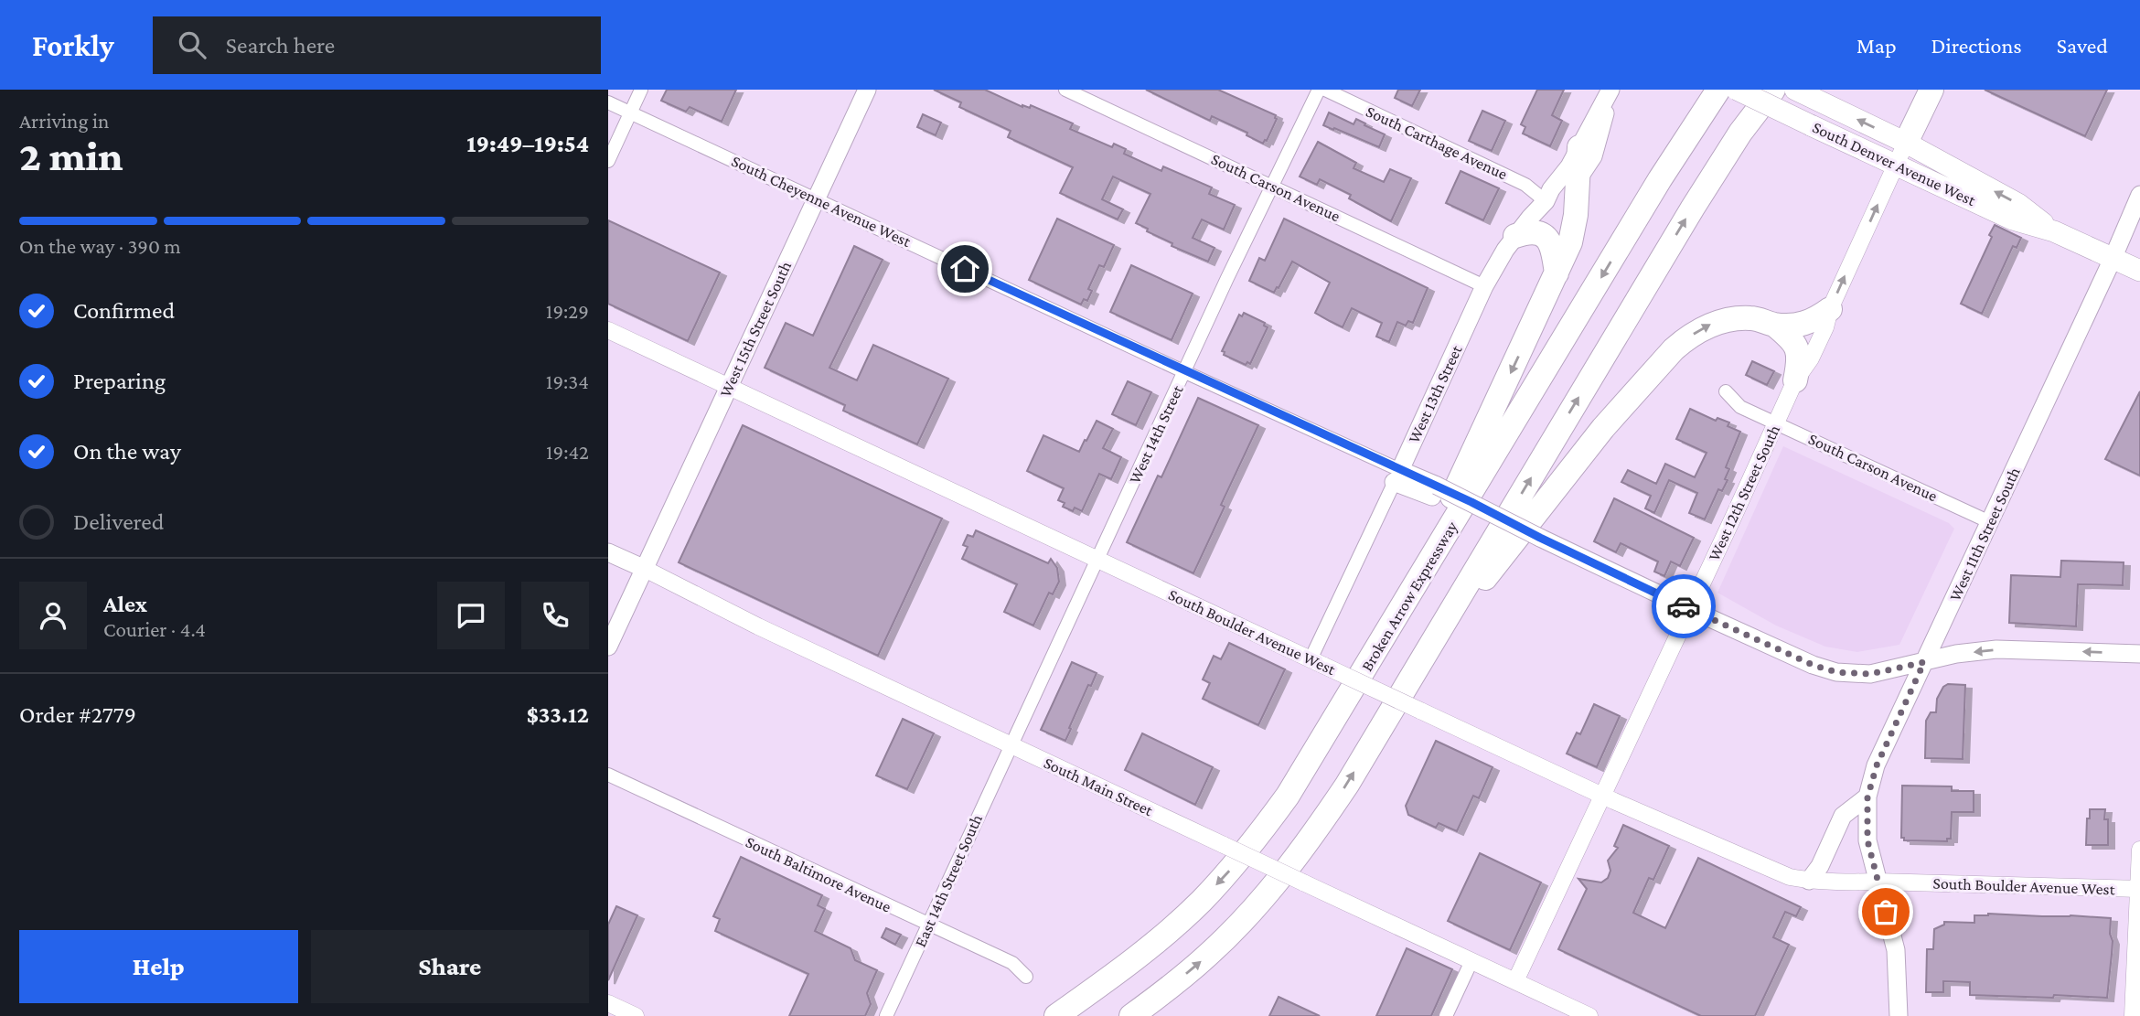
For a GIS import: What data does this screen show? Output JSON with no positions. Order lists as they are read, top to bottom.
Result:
{
  "streets": {
    "highway": ["Broken Arrow Expressway"],
    "main road": [
      "South Denver Avenue West",
      "South Cheyenne Avenue West",
      "West 15th Street South",
      "West 13th Street",
      "West 11th Street South",
      "South Main Street"
    ],
    "street": [
      "South Carthage Avenue",
      "South Carson Avenue",
      "West 14th Street",
      "West 12th Street South",
      "South Boulder Avenue West",
      "South Baltimore Avenue",
      "East 14th Street South"
    ]
  },
  "crossings": [
    ["South Carthage Avenue", "West 13th Street"],
    ["South Denver Avenue West", "West 12th Street South"],
    ["South Denver Avenue West", "West 11th Street South"],
    ["South Carson Avenue", "West 13th Street"],
    ["South Carson Avenue", "West 14th Street"],
    ["South Carson Avenue", "West 12th Street South"],
    ["South Carson Avenue", "West 11th Street South"],
    ["South Cheyenne Avenue West", "West 15th Street South"],
    ["South Cheyenne Avenue West", "West 13th Street"],
    ["South Cheyenne Avenue West", "West 14th Street"],
    ["South Cheyenne Avenue West", "West 12th Street South"],
    ["South Cheyenne Avenue West", "West 11th Street South"],
    ["West 15th Street South", "South Boulder Avenue West"],
    ["West 15th Street South", "South Main Street"],
    ["West 13th Street", "South Boulder Avenue West"],
    ["West 14th Street", "South Boulder Avenue West"],
    ["West 14th Street", "South Main Street"],
    ["West 14th Street", "East 14th Street South"],
    ["West 12th Street South", "South Boulder Avenue West"],
    ["West 12th Street South", "South Main Street"],
    ["West 11th Street South", "South Boulder Avenue West"],
    ["South Main Street", "East 14th Street South"],
    ["South Baltimore Avenue", "East 14th Street South"]
  ],
  "page": {
    "header": "Forkly",
    "search": "Search here",
    "nav": ["Map", "Directions", "Saved"],
    "heading": ["2 min", "Arriving in", "19:49–19:54"],
    "panel": [
      "Alex",
      "Courier · 4.4",
      "Order #2779",
      "$33.12"
    ],
    "bar": "On the way · 390 m",
    "list": [
      ["Confirmed", "19:29"],
      ["Preparing", "19:34"],
      ["On the way", "19:42"],
      "Delivered"
    ],
    "buttons": ["Help", "Share"]
  }
}
